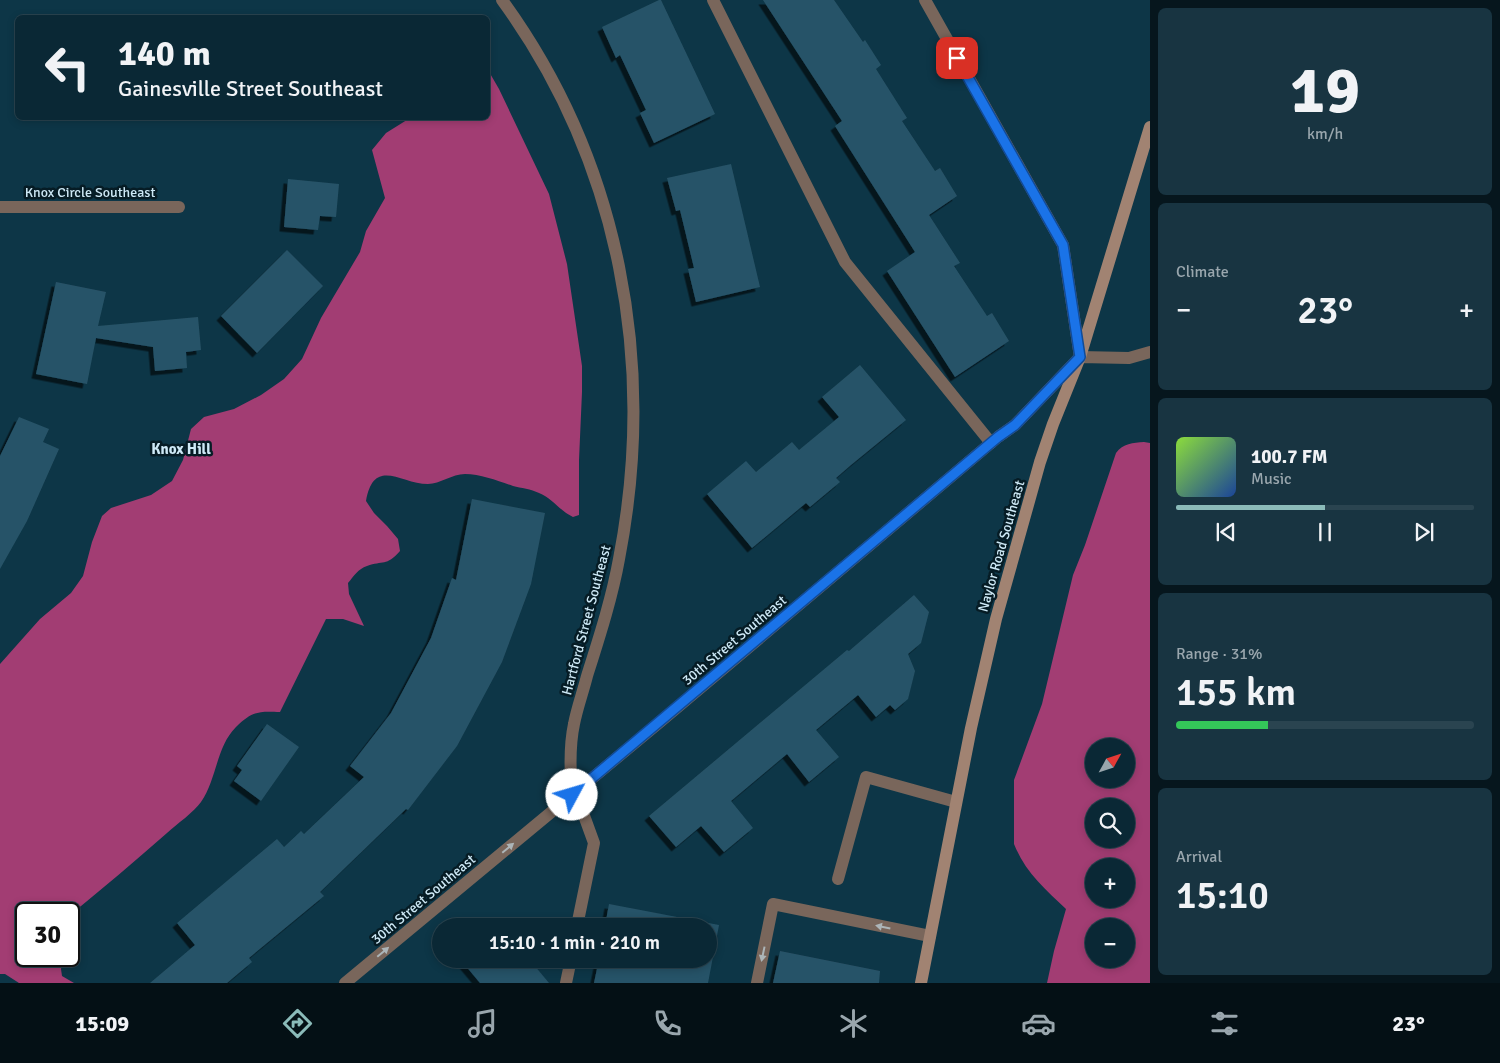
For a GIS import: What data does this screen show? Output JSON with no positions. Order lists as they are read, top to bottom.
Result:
{
  "streets": {
    "main road": ["Naylor Road Southeast"],
    "street": ["Knox Circle Southeast", "Hartford Street Southeast", "30th Street Southeast"]
  },
  "crossings": [
    ["Naylor Road Southeast", "30th Street Southeast"],
    ["Hartford Street Southeast", "30th Street Southeast"]
  ],
  "districts": ["Knox Hill"],
  "north": "top right",
  "page": {
    "tile": [
      ["19", "km/h"],
      "Climate",
      ["Range · 31%", "155 km"],
      ["Arrival", "15:10"]
    ],
    "turn": ["140 m", "Gainesville Street Southeast"],
    "heat": ["−", "23°", "+"],
    "song": ["100.7 FM", "Music"],
    "map_buttons": ["+", "−"],
    "limit": "30",
    "trip": "15:10 · 1 min · 210 m",
    "tabs": ["15:09", "23°"]
  }
}
